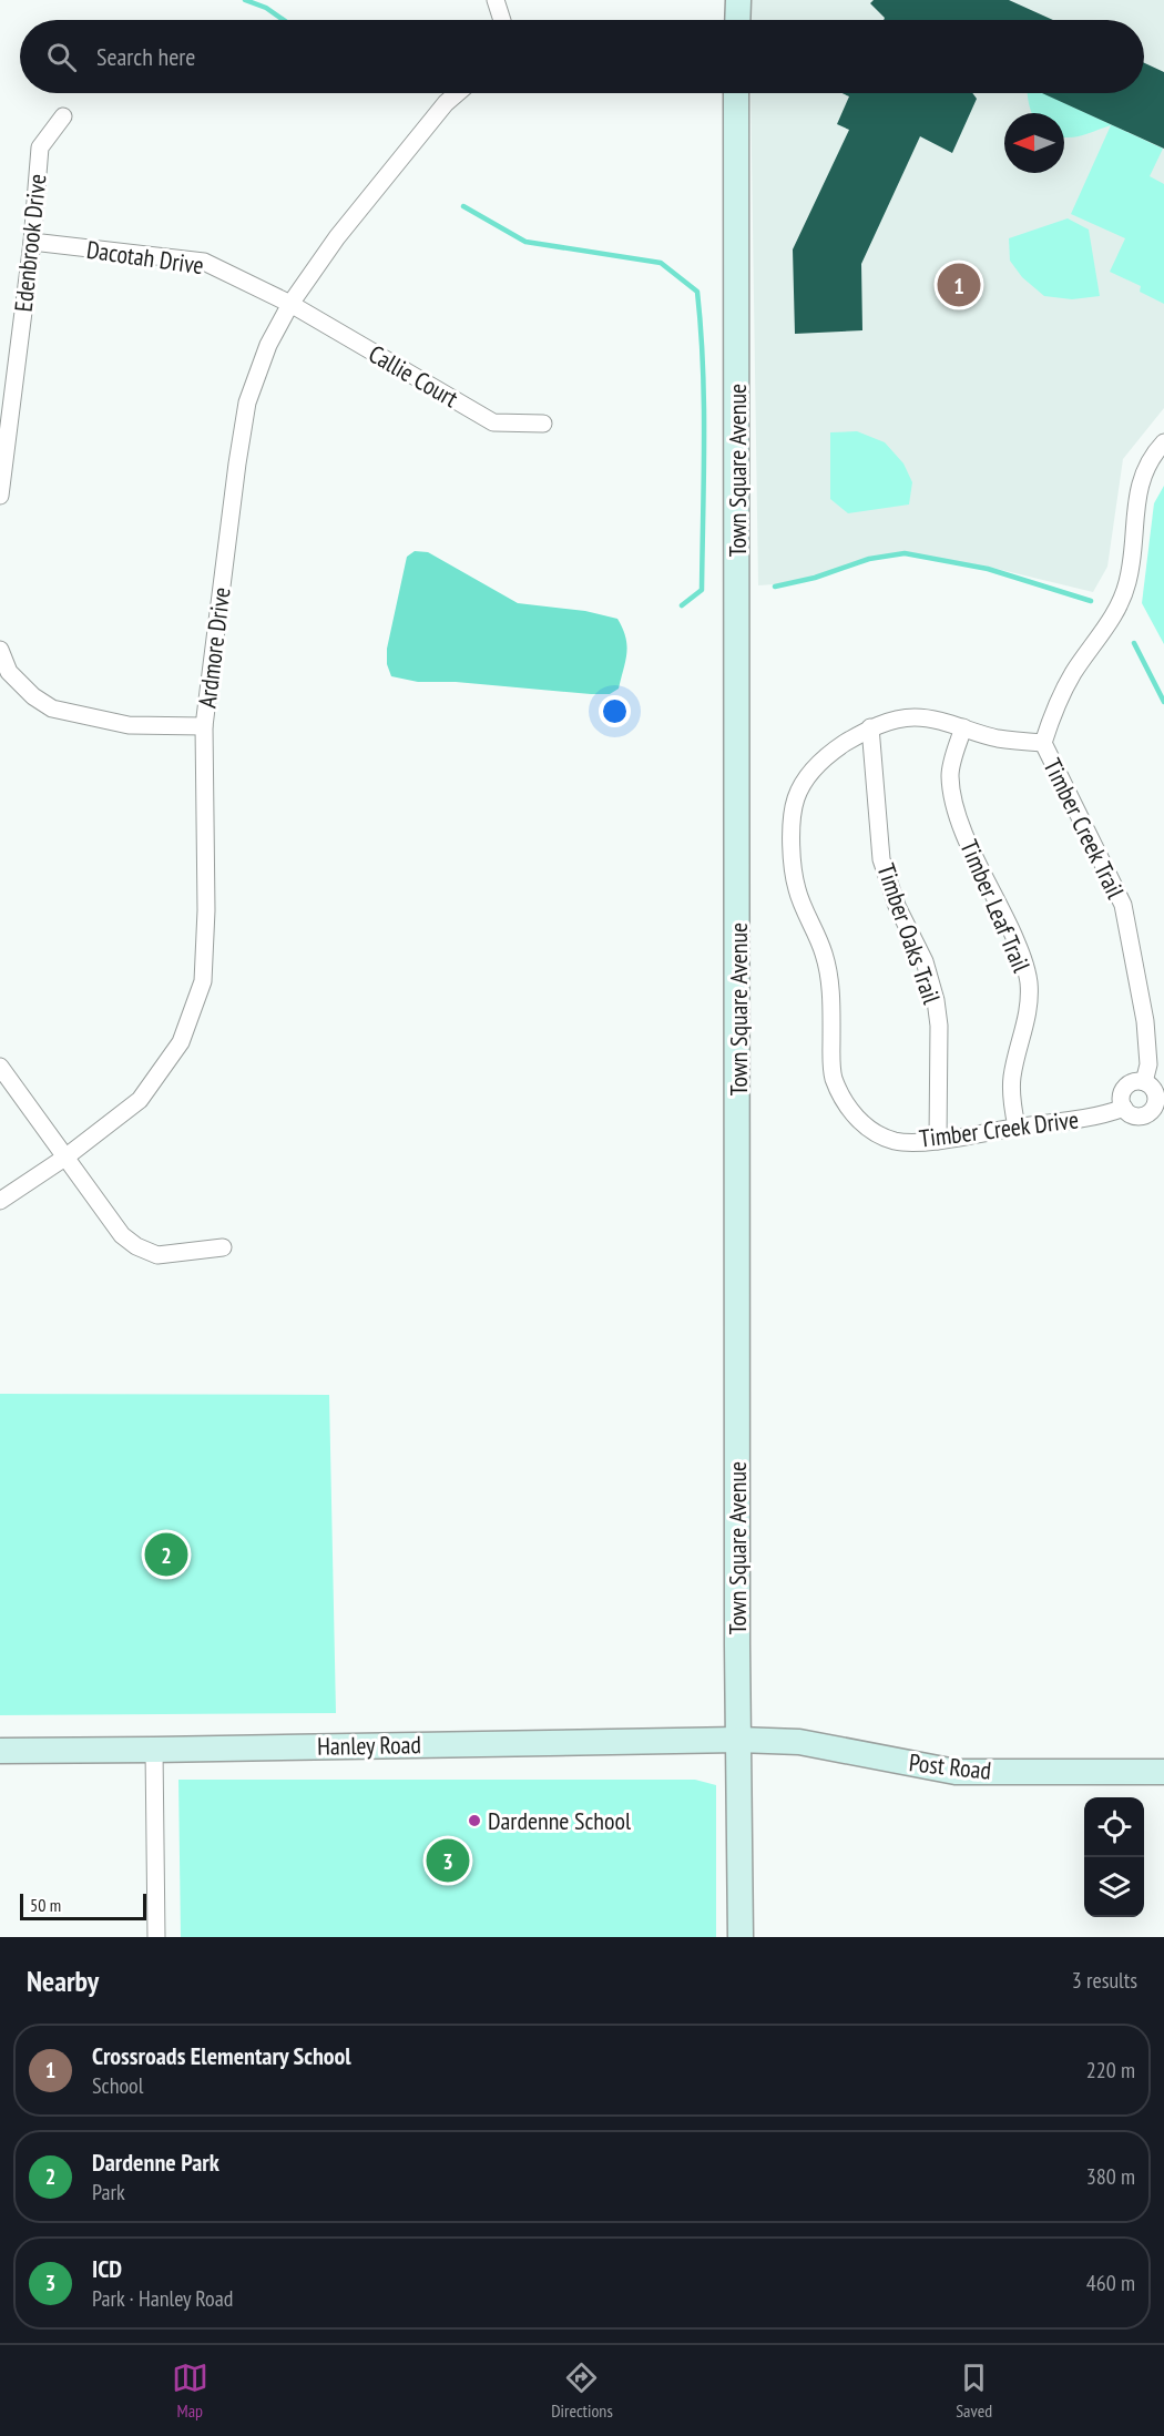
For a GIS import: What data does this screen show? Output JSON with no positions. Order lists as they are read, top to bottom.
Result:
{
  "streets": {
    "main road": ["Town Square Avenue", "Hanley Road", "Post Road"],
    "street": [
      "Edenbrook Drive",
      "Dacotah Drive",
      "Callie Court",
      "Ardmore Drive",
      "Timber Creek Trail",
      "Timber Leaf Trail",
      "Timber Oaks Trail",
      "Timber Creek Drive"
    ]
  },
  "crossings": [
    ["Edenbrook Drive", "Dacotah Drive"],
    ["Dacotah Drive", "Callie Court"],
    ["Dacotah Drive", "Ardmore Drive"],
    ["Callie Court", "Ardmore Drive"],
    ["Town Square Avenue", "Hanley Road"],
    ["Town Square Avenue", "Post Road"],
    ["Timber Creek Trail", "Timber Creek Drive"],
    ["Timber Leaf Trail", "Timber Creek Drive"],
    ["Timber Oaks Trail", "Timber Creek Drive"],
    ["Hanley Road", "Post Road"]
  ],
  "places": ["Dardenne School"],
  "scale_bar": "50 m",
  "north": "left",
  "page": {
    "search": "Search here",
    "pins": ["1", "2", "3"],
    "scale": "50 m",
    "heading": ["Nearby", "3 results"],
    "list": [
      {
        "mark": "1",
        "name": "Crossroads Elementary School",
        "note": "School",
        "value": "220 m"
      },
      {
        "mark": "2",
        "name": "Dardenne Park",
        "note": "Park",
        "value": "380 m"
      },
      {
        "mark": "3",
        "name": "ICD",
        "note": "Park · Hanley Road",
        "value": "460 m"
      }
    ],
    "nav": ["Map", "Directions", "Saved"]
  }
}
